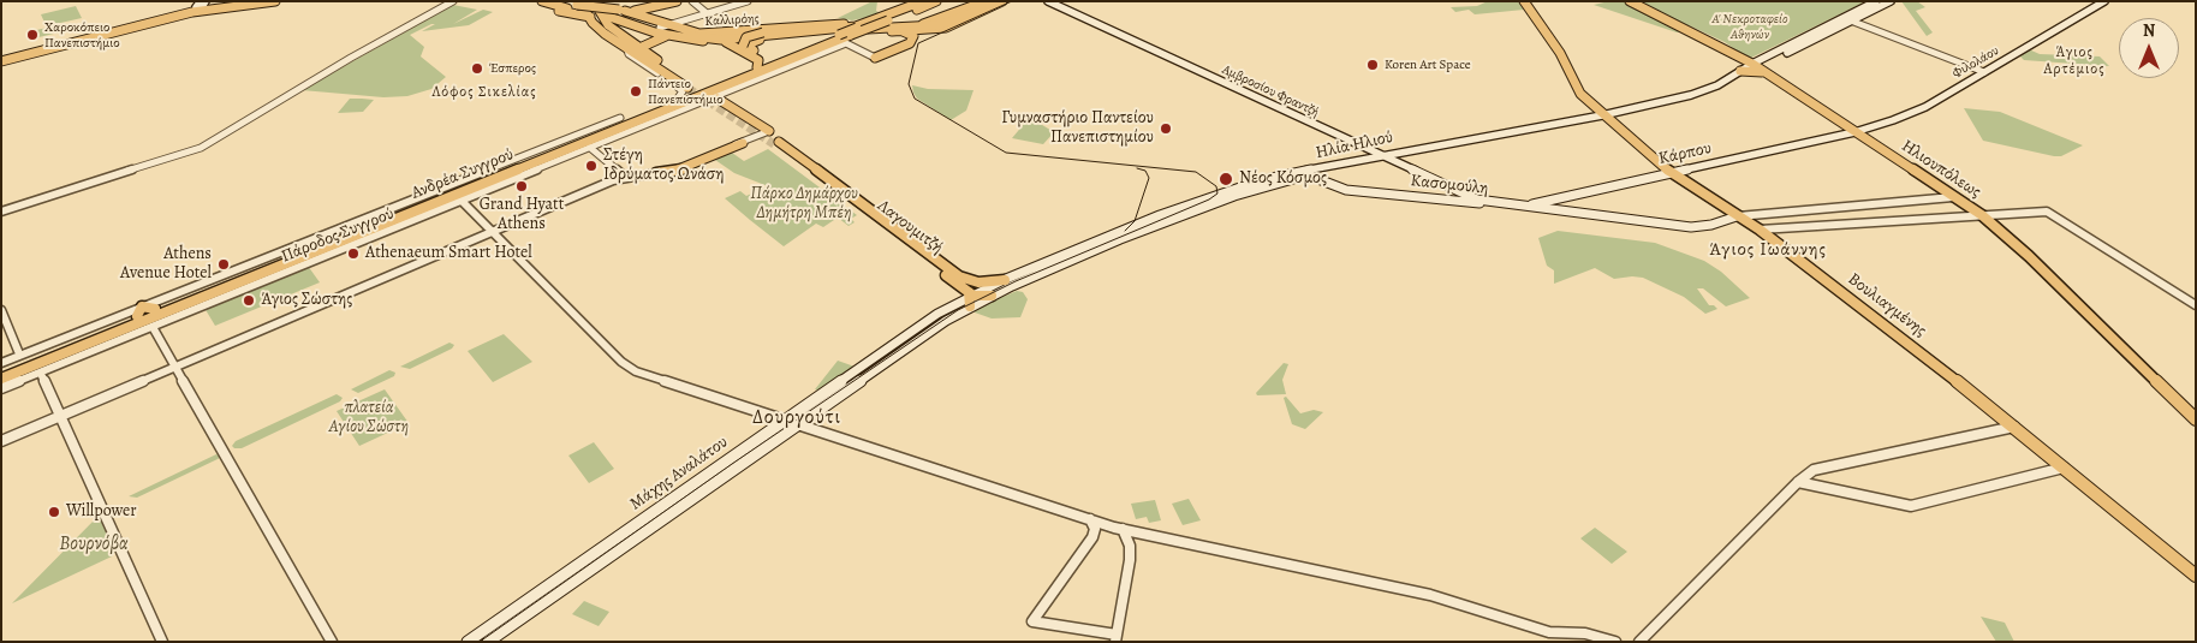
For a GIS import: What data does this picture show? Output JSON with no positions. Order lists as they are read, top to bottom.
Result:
{
  "streets": {
    "main road": [
      "Καλλιρόης",
      "Φιλολάου",
      "Αμβροσίου Φραντζή",
      "Ηλία Ηλιού",
      "Κάρπου",
      "Ηλιουπόλεως",
      "Ανδρέα Συγγρού",
      "Κασομούλη",
      "Λαγουμιτζή",
      "Βουλιαγμένης",
      "Μάχης Αναλάτου"
    ],
    "street": ["Πάροδος Συγγρού"]
  },
  "crossings": [
    ["Καλλιρόης", "Ανδρέα Συγγρού"],
    ["Φιλολάου", "Κάρπου"],
    ["Φιλολάου", "Ηλιουπόλεως"],
    ["Αμβροσίου Φραντζή", "Ηλία Ηλιού"],
    ["Αμβροσίου Φραντζή", "Κασομούλη"],
    ["Ηλία Ηλιού", "Ηλιουπόλεως"],
    ["Ηλία Ηλιού", "Κασομούλη"],
    ["Ηλία Ηλιού", "Λαγουμιτζή"],
    ["Ηλία Ηλιού", "Βουλιαγμένης"],
    ["Ηλία Ηλιού", "Μάχης Αναλάτου"],
    ["Κάρπου", "Ηλιουπόλεως"],
    ["Κάρπου", "Κασομούλη"],
    ["Κάρπου", "Βουλιαγμένης"],
    ["Ανδρέα Συγγρού", "Πάροδος Συγγρού"],
    ["Κασομούλη", "Βουλιαγμένης"],
    ["Λαγουμιτζή", "Μάχης Αναλάτου"]
  ],
  "districts": [
    "Άγιος Αρτέμιος",
    "Λόφος Σικελίας",
    "Άγιος Ιωάννης",
    "Δουργούτι"
  ],
  "parks": [
    "Α' Νεκροταφείο Αθηνών",
    "Πάρκο Δημάρχου Δημήτρη Μπέη",
    "πλατεία Αγίου Σώστη",
    "Βουρνόβα"
  ],
  "places": [
    "Χαροκόπειο Πανεπιστήμιο",
    "Koren Art Space",
    "Έσπερος",
    "Πάντειο Πανεπιστήμιο",
    "Γυμναστήριο Παντείου Πανεπιστημίου",
    "Στέγη Iδρύματος Ωνάση",
    "Νέος Κόσμος",
    "Grand Hyatt Athens",
    "Athenaeum Smart Hotel",
    "Athens Avenue Hotel",
    "Άγιος Σώστης",
    "Willpower"
  ],
  "north": "top"
}
